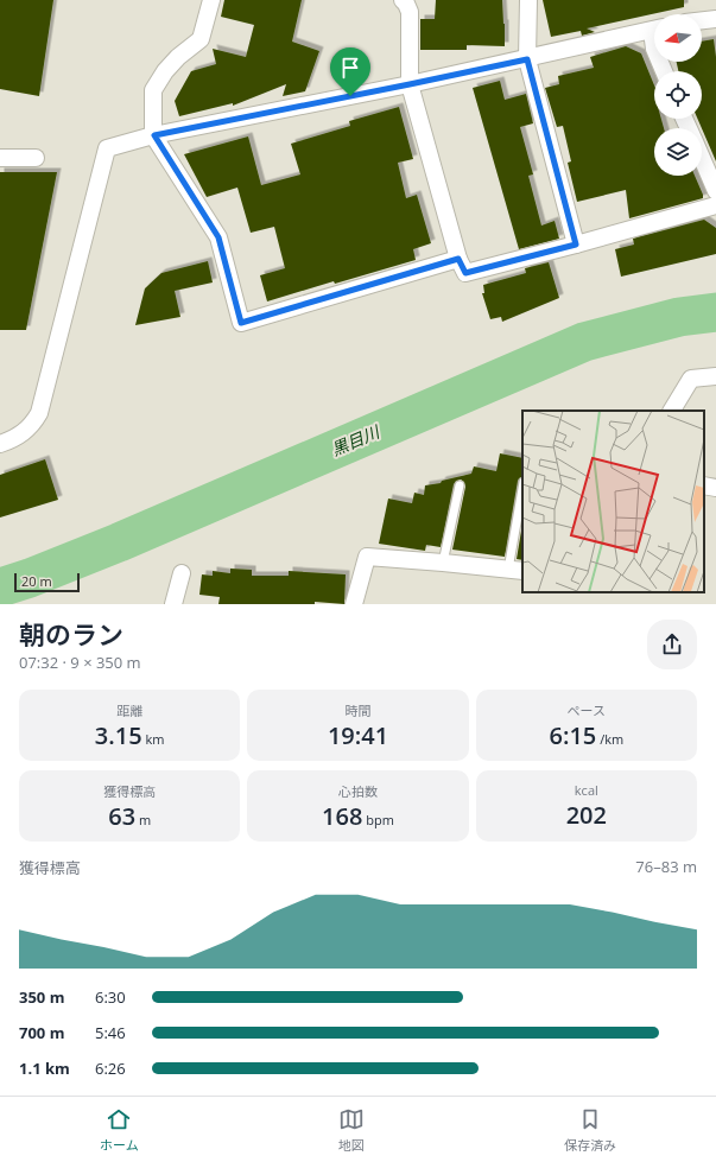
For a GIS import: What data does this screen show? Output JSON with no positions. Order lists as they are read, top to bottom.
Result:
{
  "water": ["黒目川"],
  "scale_bar": "20 m",
  "north": "left",
  "page": {
    "scale": "20 m",
    "heading": ["朝のラン", "07:32 · 9 × 350 m"],
    "stats": [
      ["距離", "3.15 km"],
      ["時間", "19:41"],
      ["ペース", "6:15 /km"],
      ["獲得標高", "63 m"],
      ["心拍数", "168 bpm"],
      ["kcal", "202"]
    ],
    "chart": ["獲得標高", "76–83 m"],
    "list": [
      {
        "name": "350 m",
        "note": "6:30"
      },
      {
        "name": "700 m",
        "note": "5:46"
      },
      {
        "name": "1.1 km",
        "note": "6:26"
      }
    ],
    "tabs": ["ホーム", "地図", "保存済み"]
  }
}
